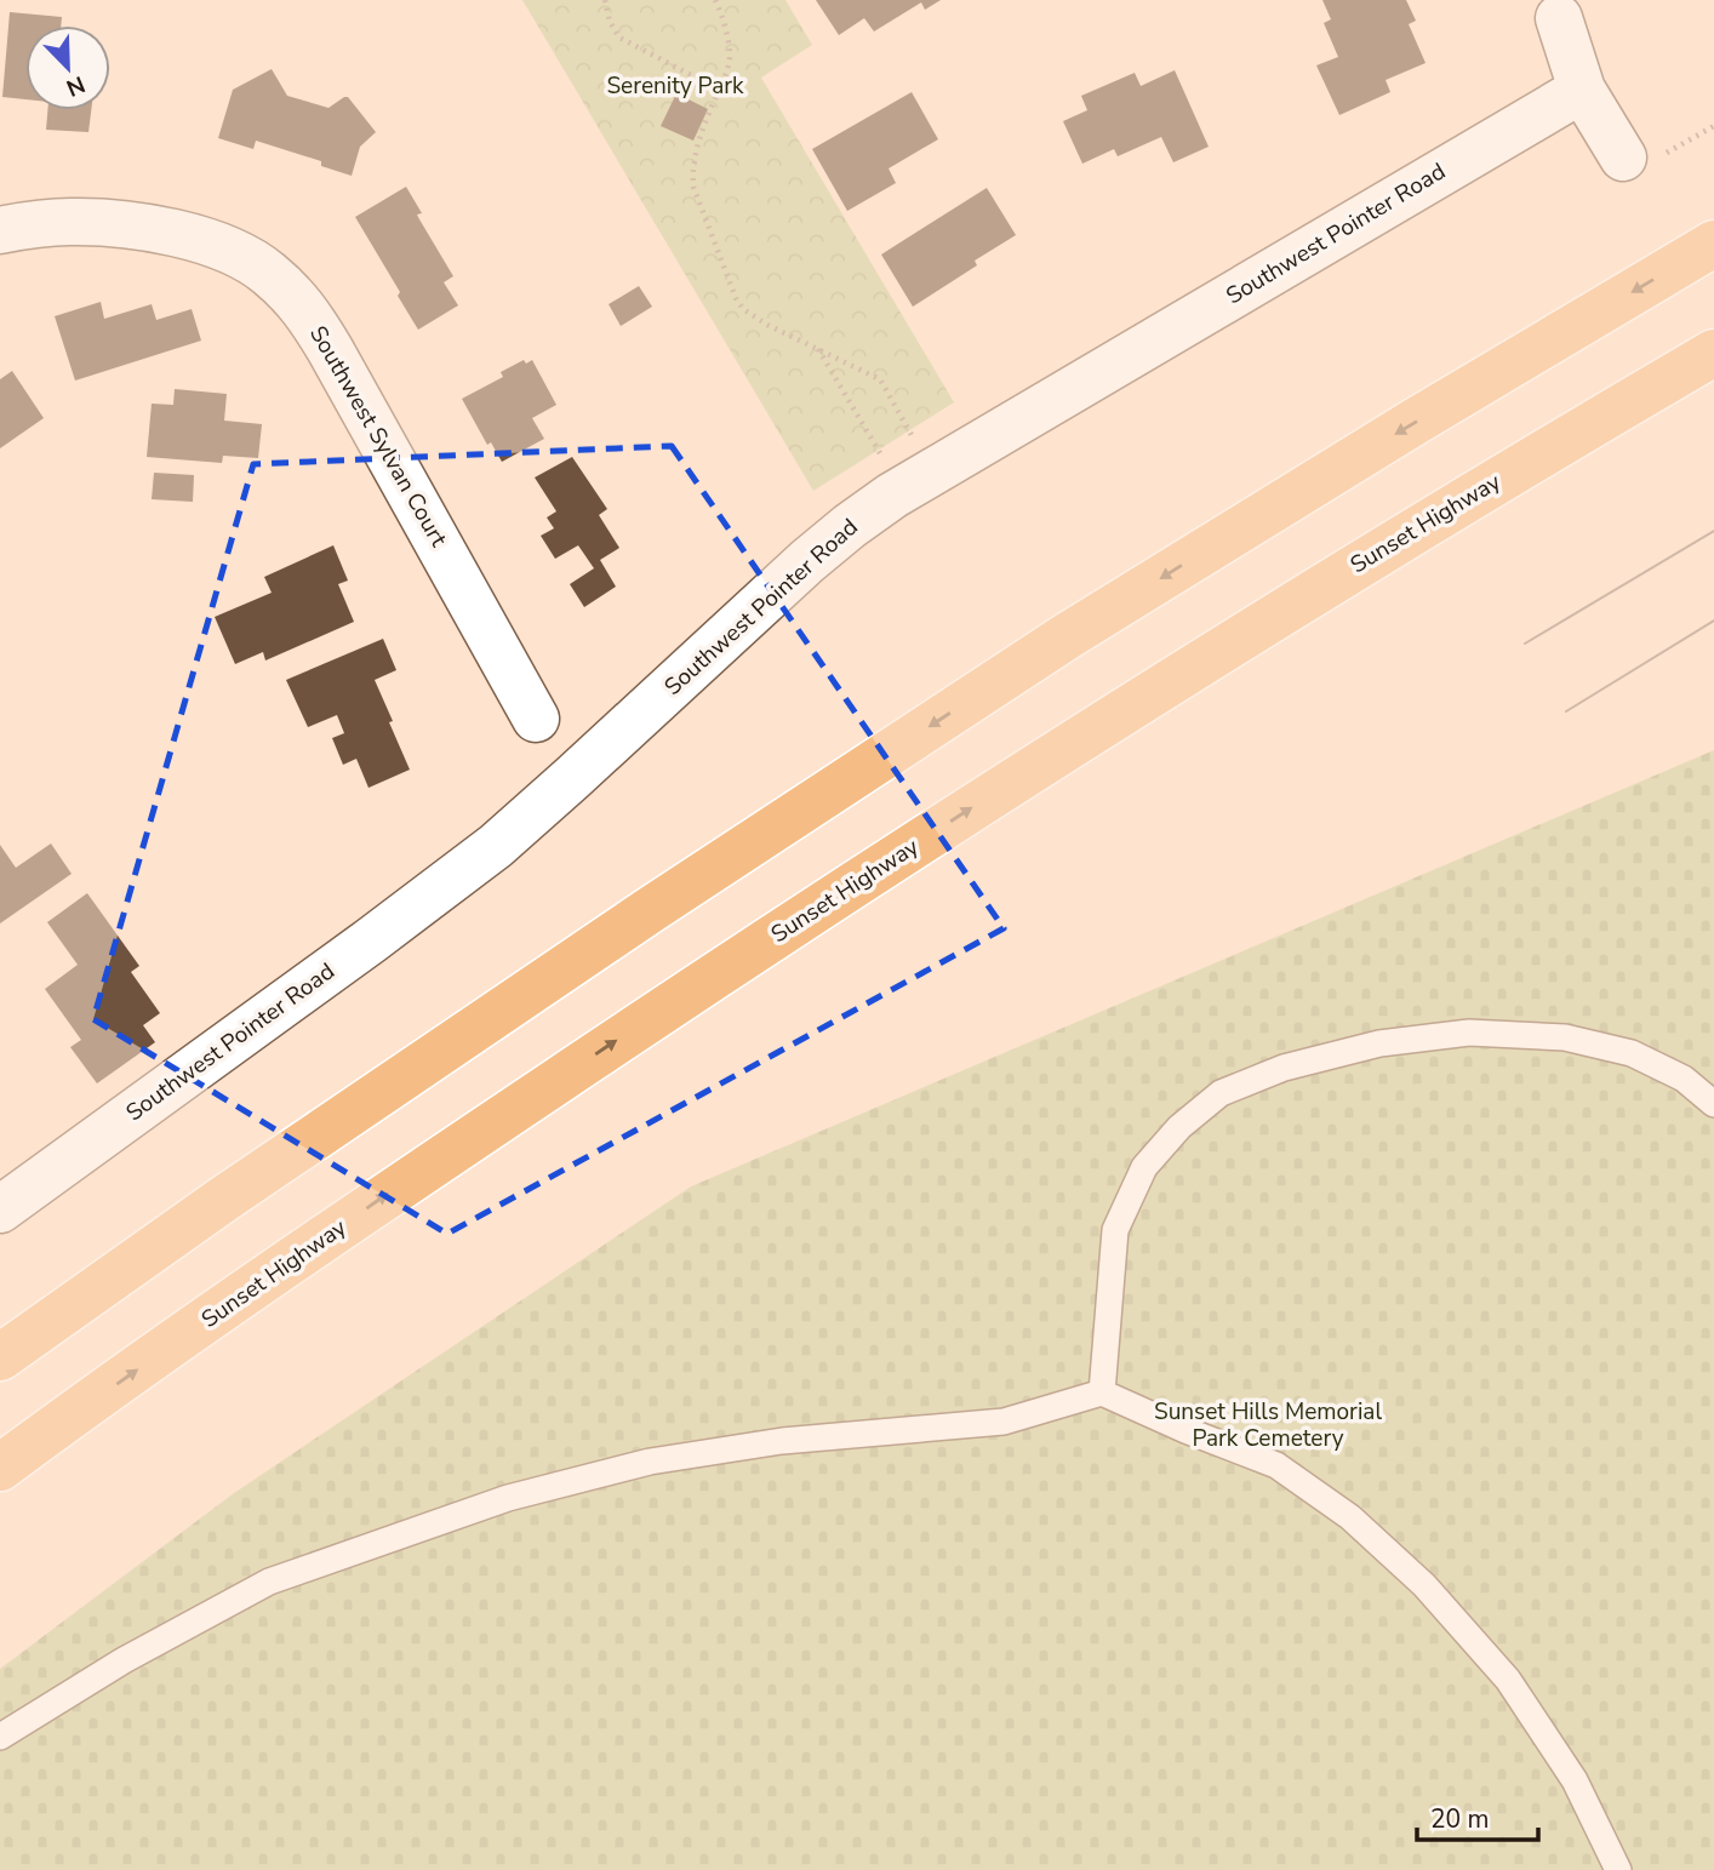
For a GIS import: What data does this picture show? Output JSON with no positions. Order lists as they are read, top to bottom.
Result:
{
  "streets": {
    "highway": ["Sunset Highway"],
    "street": ["Southwest Pointer Road", "Southwest Sylvan Court"]
  },
  "parks": ["Serenity Park", "Sunset Hills Memorial Park Cemetery"],
  "scale_bar": "20 m",
  "north": "bottom right"
}
